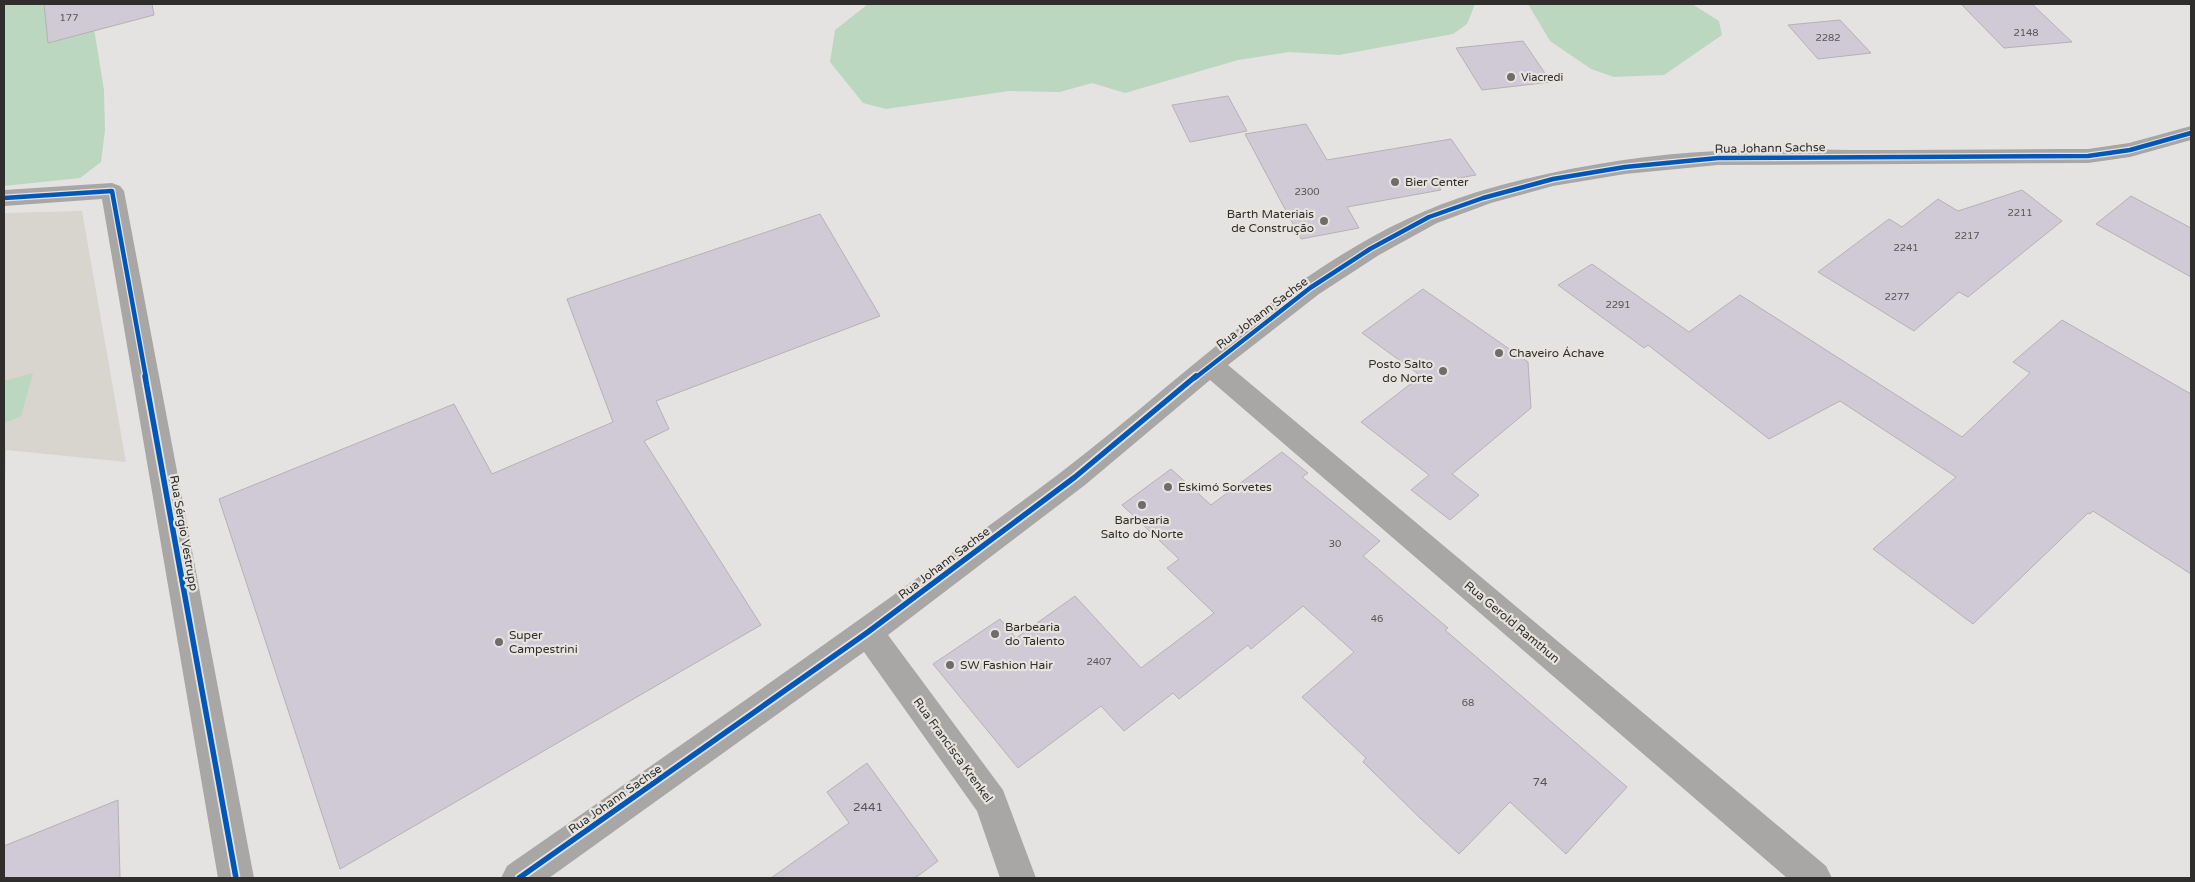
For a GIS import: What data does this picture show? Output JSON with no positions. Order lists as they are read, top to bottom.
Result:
{
  "streets": {
    "street": [
      "Rua Johann Sachse",
      "Rua Sérgio Vestrupp",
      "Rua Gerold Ramthun",
      "Rua Francisca Krenkel"
    ]
  },
  "crossings": [
    ["Rua Johann Sachse", "Rua Gerold Ramthun"],
    ["Rua Johann Sachse", "Rua Francisca Krenkel"]
  ],
  "places": [
    "Viacredi",
    "Bier Center",
    "Barth Materiais de Construção",
    "Chaveiro Áchave",
    "Posto Salto do Norte",
    "Eskimó Sorvetes",
    "Barbearia Salto do Norte",
    "Barbearia do Talento",
    "Super Campestrini",
    "SW Fashion Hair"
  ],
  "house_numbers": [
    "177",
    "2148",
    "2282",
    "2300",
    "2211",
    "2217",
    "2241",
    "2277",
    "2291",
    "30",
    "46",
    "2407",
    "68",
    "74",
    "2441"
  ]
}
